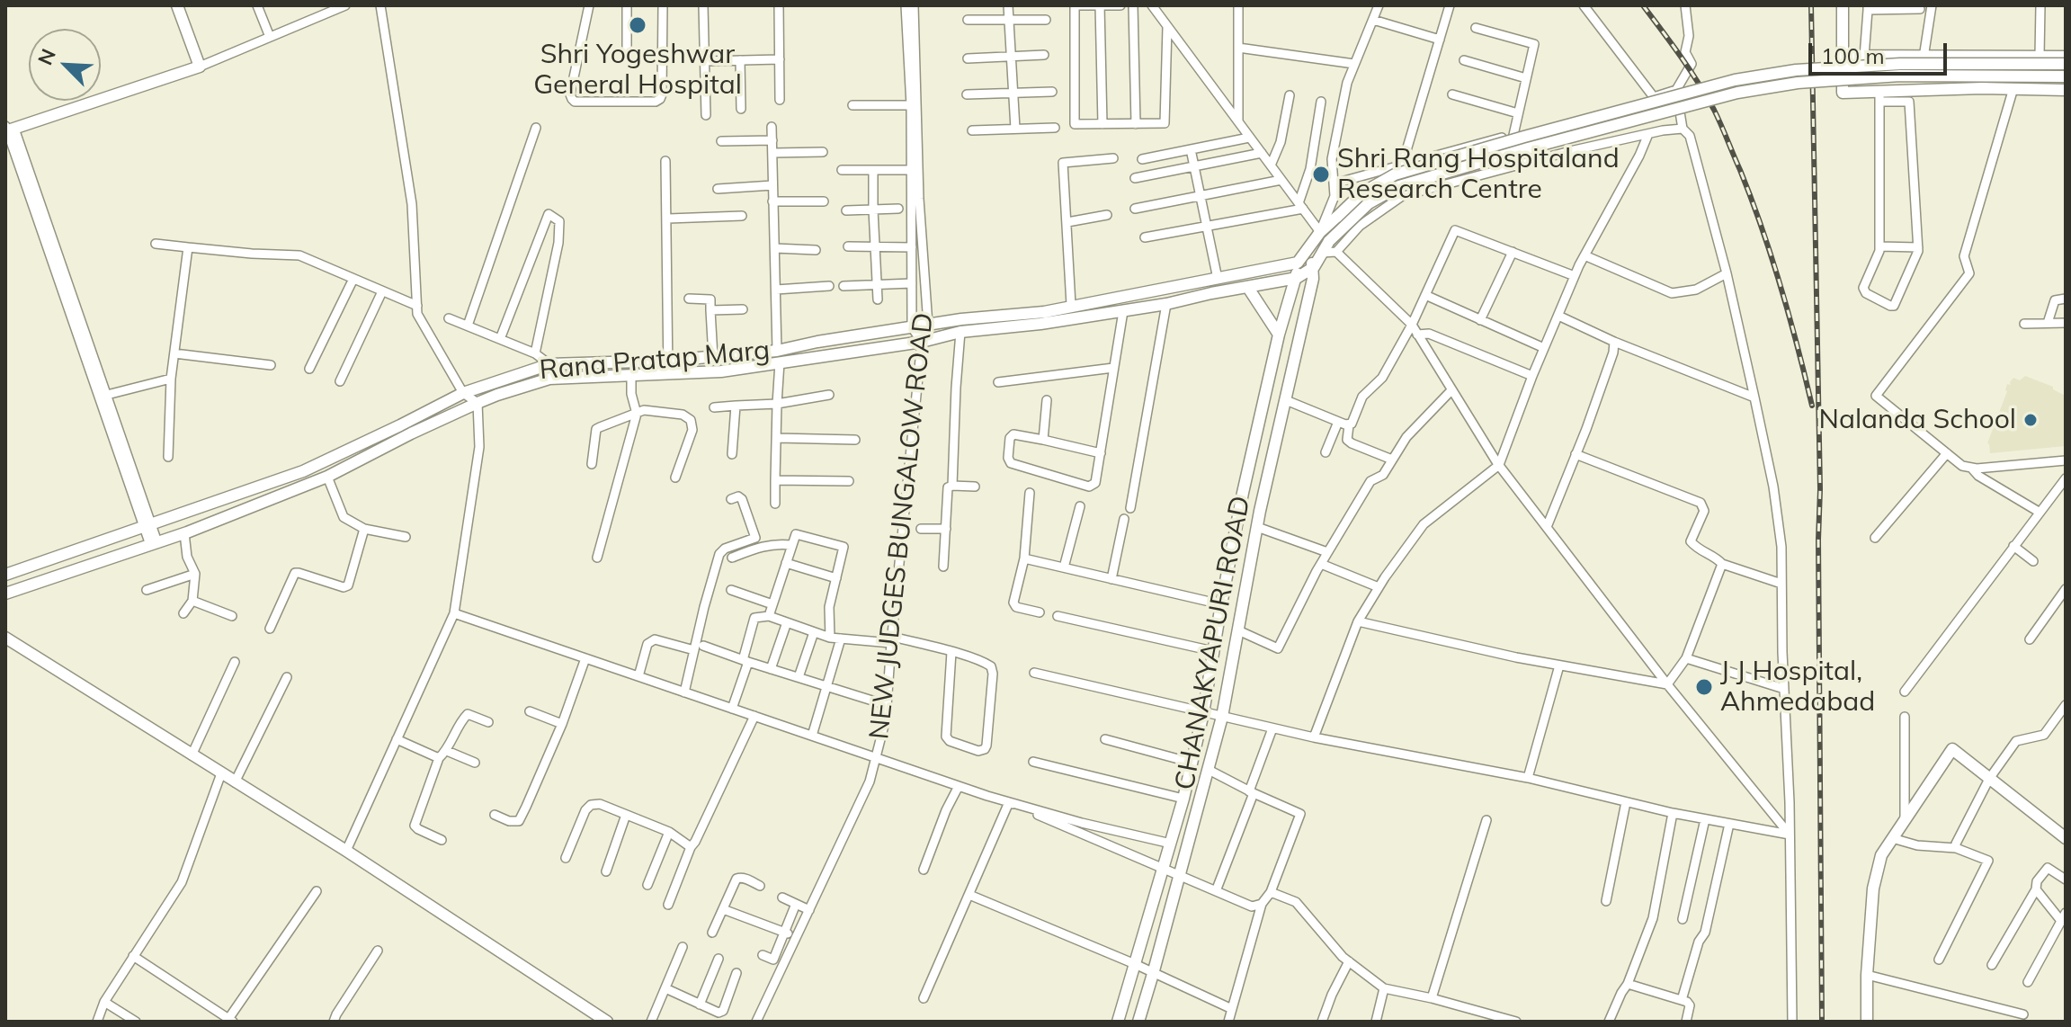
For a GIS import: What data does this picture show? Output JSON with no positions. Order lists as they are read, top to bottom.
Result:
{
  "streets": {
    "main road": ["Rana Pratap Marg", "CHANAKYAPURI ROAD"],
    "street": ["NEW JUDGES BUNGALOW ROAD"]
  },
  "crossings": [
    ["Rana Pratap Marg", "NEW JUDGES BUNGALOW ROAD"],
    ["Rana Pratap Marg", "CHANAKYAPURI ROAD"]
  ],
  "places": [
    "Shri Yogeshwar General Hospital",
    "Shri Rang Hospitaland Research Centre",
    "Nalanda School",
    "J J Hospital, Ahmedabad"
  ],
  "scale_bar": "100 m",
  "north": "top left"
}
